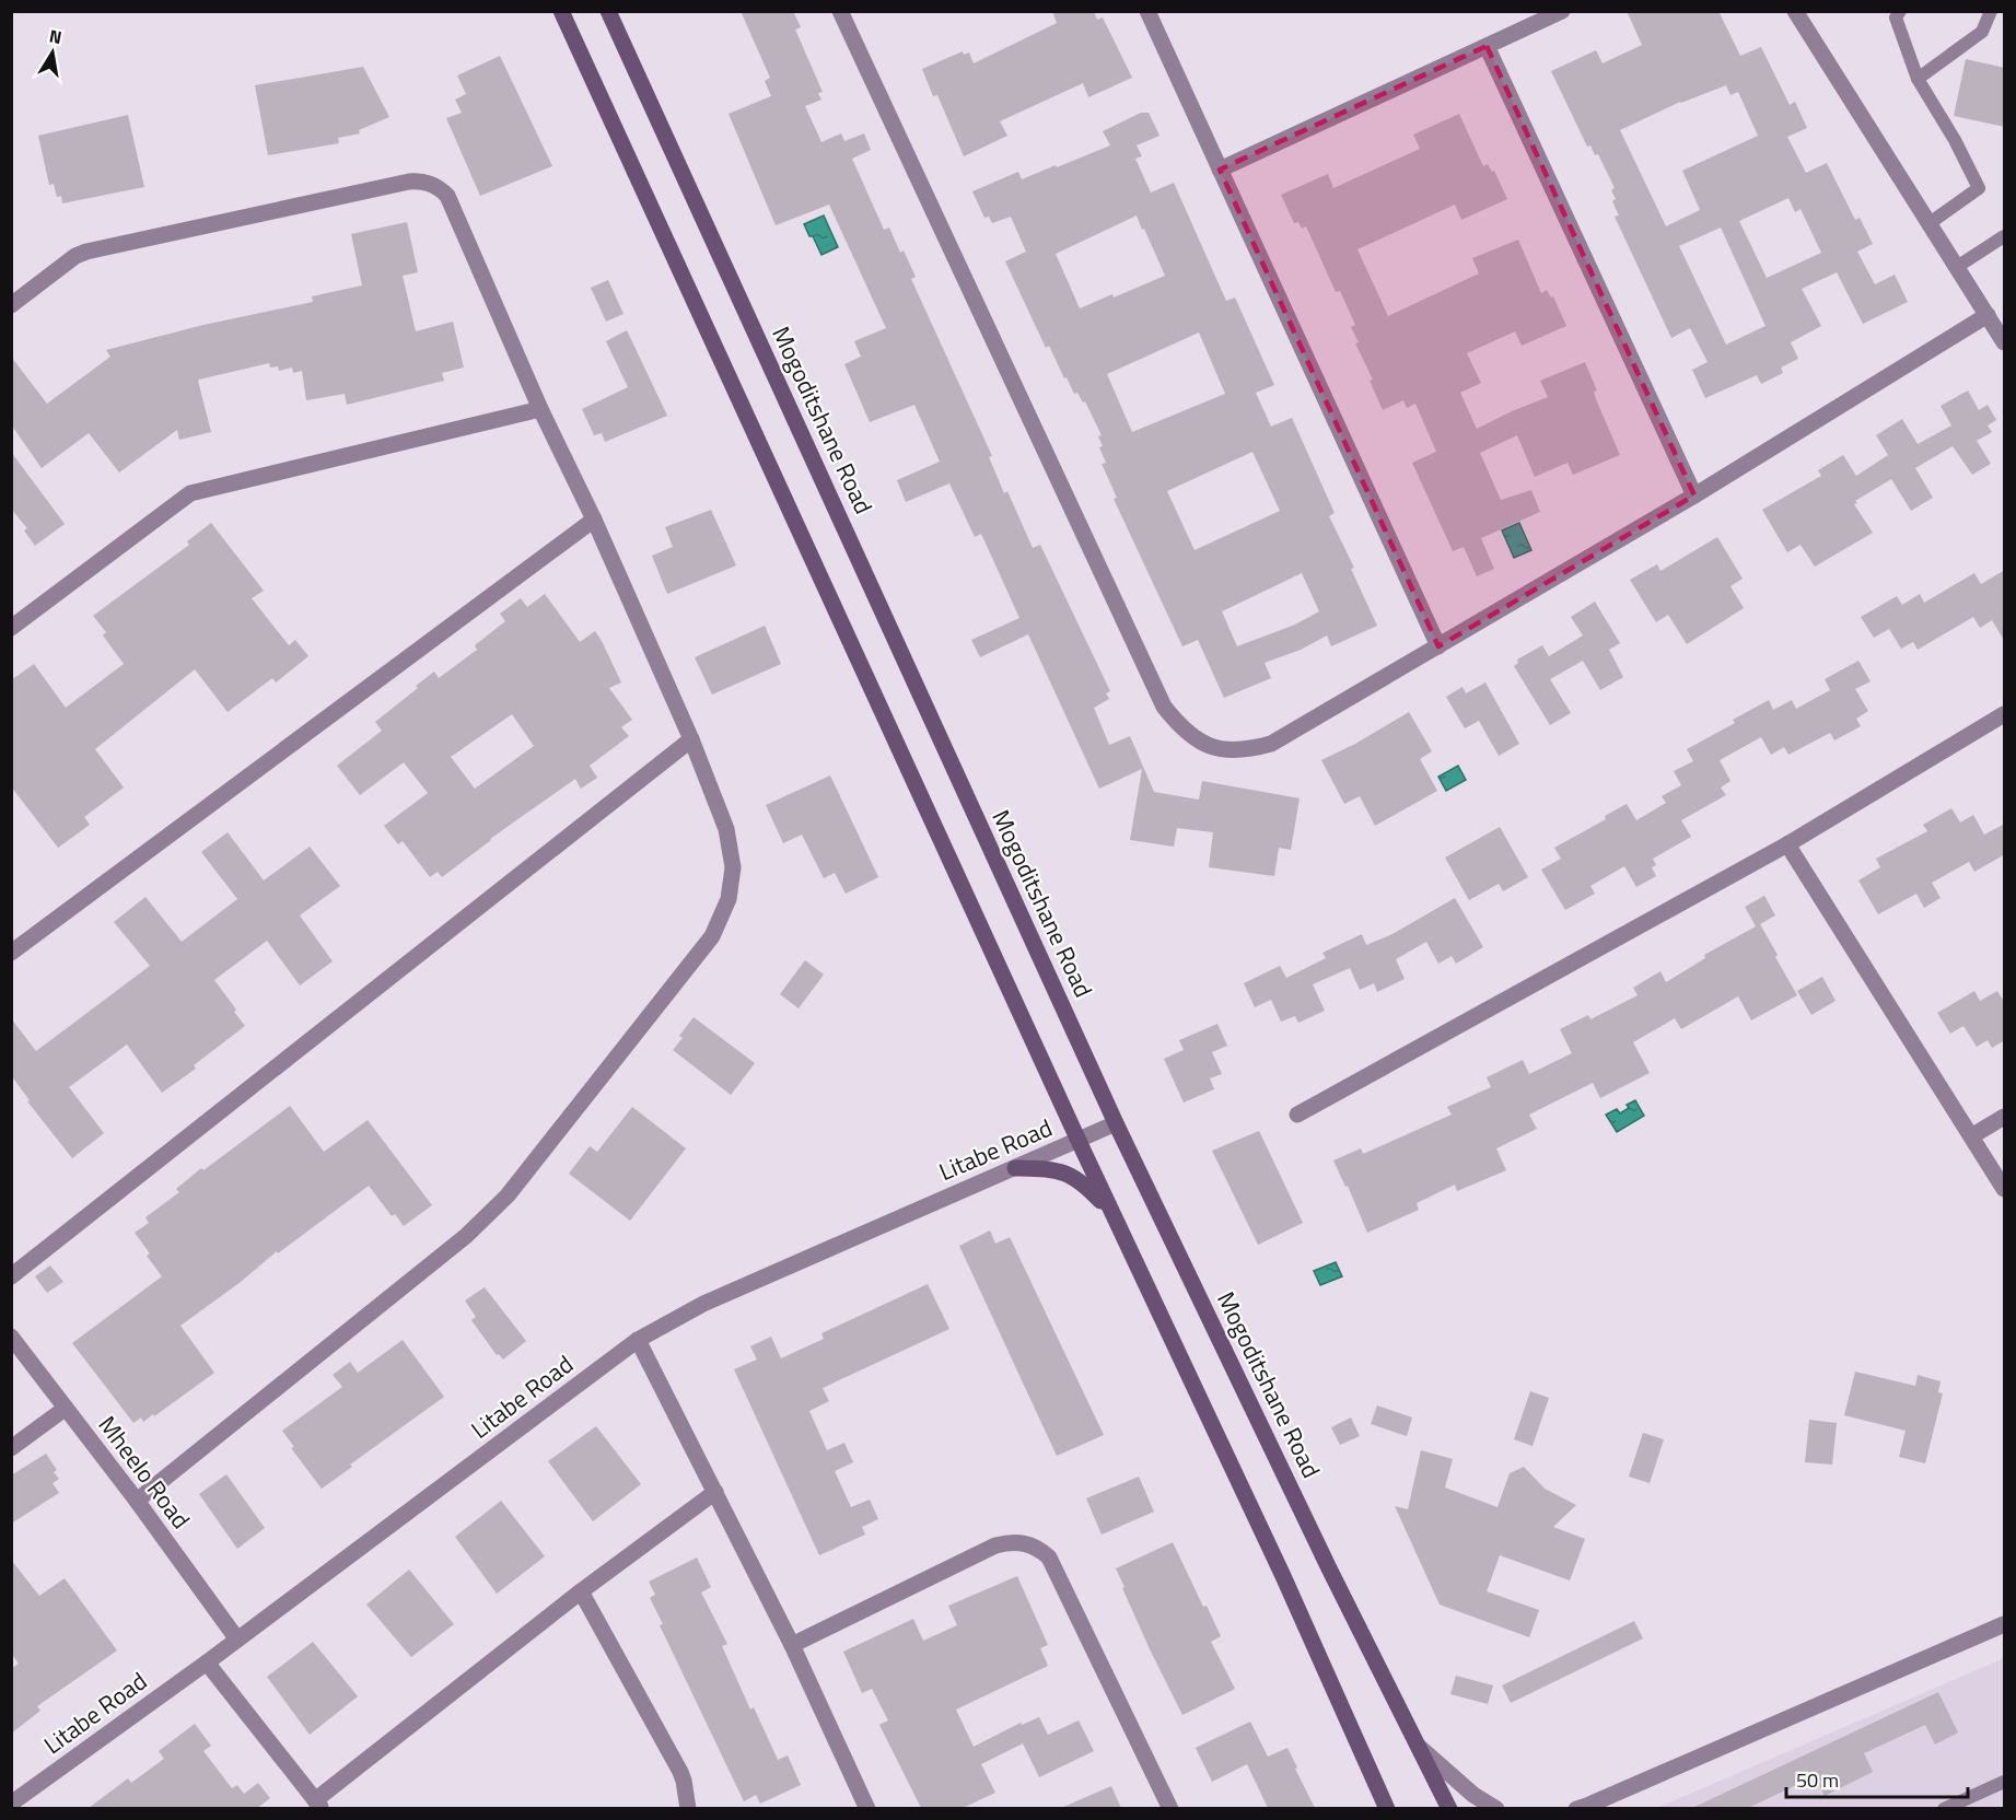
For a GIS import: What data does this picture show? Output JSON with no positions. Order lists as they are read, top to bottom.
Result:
{
  "streets": {
    "main road": ["Mogoditshane Road"],
    "street": ["Litabe Road", "Mheelo Road"]
  },
  "crossings": [
    ["Mogoditshane Road", "Litabe Road"],
    ["Litabe Road", "Mheelo Road"]
  ],
  "scale_bar": "50 m",
  "north": "top"
}
